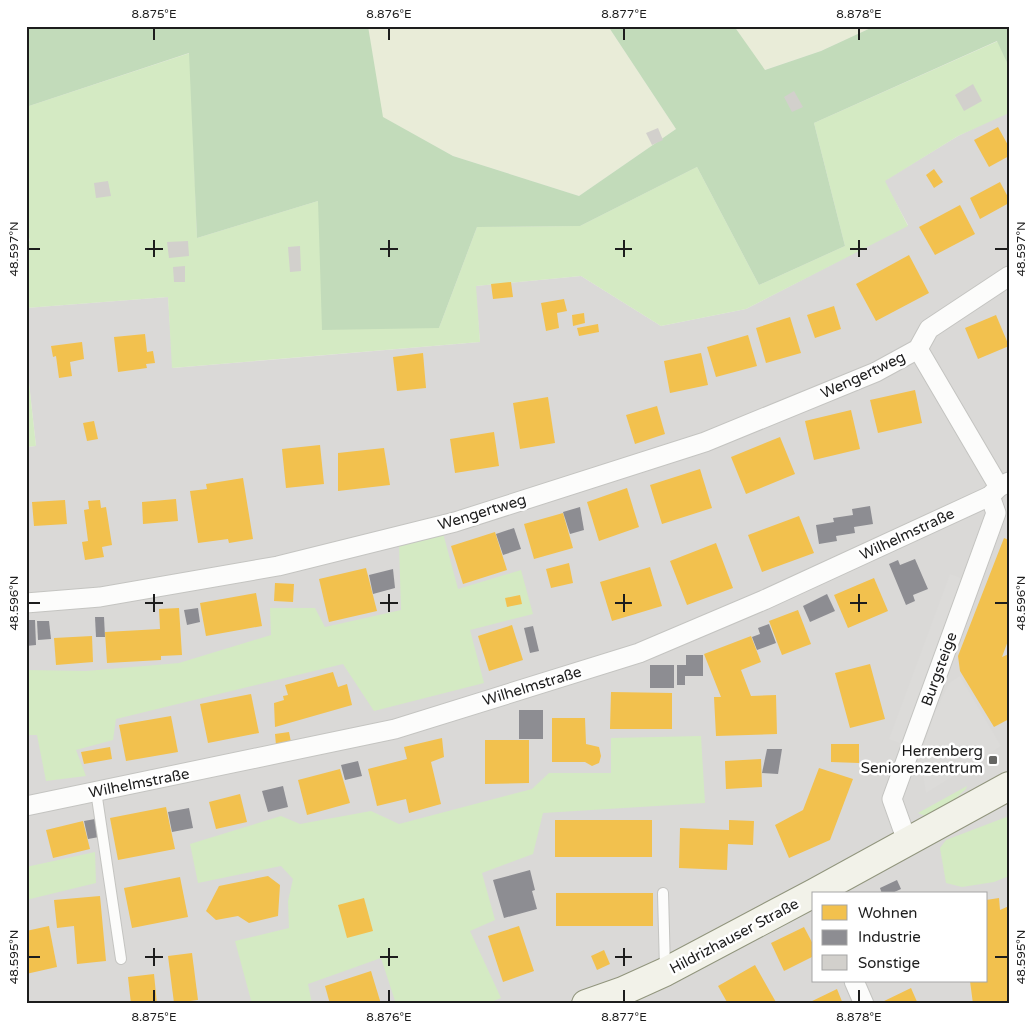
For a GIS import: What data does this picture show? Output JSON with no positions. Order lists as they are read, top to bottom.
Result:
{
  "streets": {
    "main road": ["Hildrizhauser Straße"],
    "street": ["Wengertweg", "Wilhelmstraße", "Burgsteige"]
  },
  "crossings": [
    ["Wengertweg", "Wilhelmstraße"],
    ["Wengertweg", "Burgsteige"],
    ["Wilhelmstraße", "Burgsteige"],
    ["Burgsteige", "Hildrizhauser Straße"]
  ],
  "places": {
    "transit": ["Herrenberg Seniorenzentrum"]
  },
  "legend": ["Wohnen", "Industrie", "Sonstige"],
  "coordinates": [
    "8.875°E",
    "8.876°E",
    "8.877°E",
    "8.878°E",
    "48.597°N",
    "48.596°N",
    "48.595°N"
  ]
}
